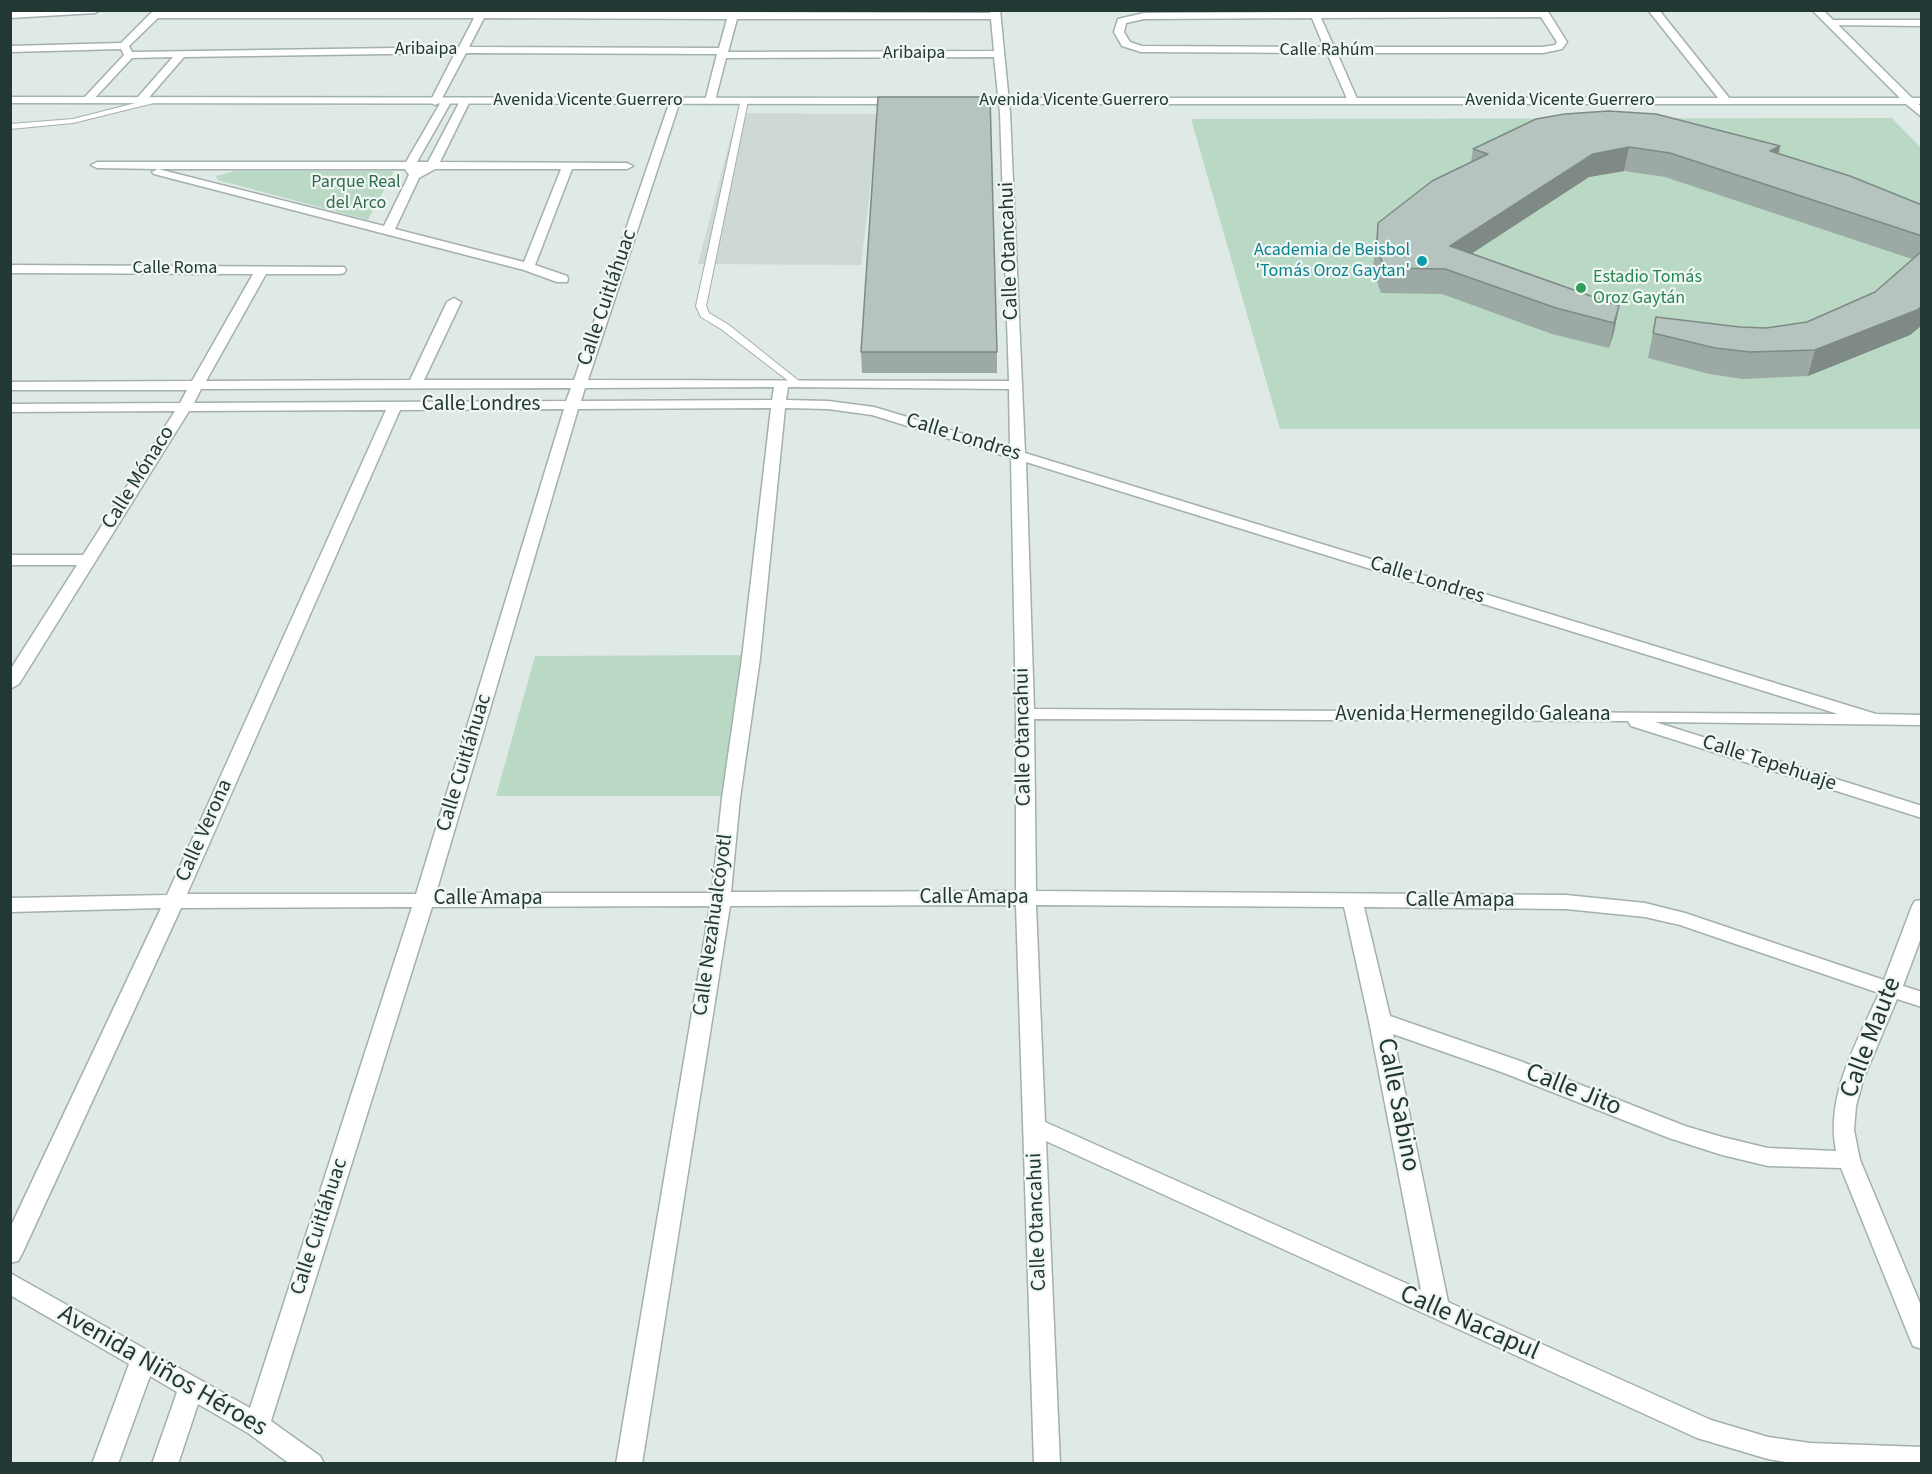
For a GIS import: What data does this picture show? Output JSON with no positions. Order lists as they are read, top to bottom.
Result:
{
  "streets": {
    "street": [
      "Aribaipa",
      "Calle Rahúm",
      "Avenida Vicente Guerrero",
      "Calle Otancahui",
      "Calle Roma",
      "Calle Cuitláhuac",
      "Calle Londres",
      "Calle Mónaco",
      "Avenida Hermenegildo Galeana",
      "Calle Tepehuaje",
      "Calle Verona",
      "Calle Amapa",
      "Calle Nezahualcóyotl",
      "Calle Maute",
      "Calle Jito",
      "Calle Sabino",
      "Calle Nacapul",
      "Avenida Niños Héroes"
    ]
  },
  "crossings": [
    ["Aribaipa", "Calle Otancahui"],
    ["Avenida Vicente Guerrero", "Calle Otancahui"],
    ["Avenida Vicente Guerrero", "Calle Cuitláhuac"],
    ["Calle Otancahui", "Calle Londres"],
    ["Calle Otancahui", "Avenida Hermenegildo Galeana"],
    ["Calle Otancahui", "Calle Amapa"],
    ["Calle Otancahui", "Calle Nacapul"],
    ["Calle Roma", "Calle Mónaco"],
    ["Calle Cuitláhuac", "Calle Londres"],
    ["Calle Cuitláhuac", "Calle Amapa"],
    ["Calle Cuitláhuac", "Avenida Niños Héroes"],
    ["Calle Londres", "Calle Mónaco"],
    ["Calle Londres", "Avenida Hermenegildo Galeana"],
    ["Calle Londres", "Calle Verona"],
    ["Calle Londres", "Calle Nezahualcóyotl"],
    ["Avenida Hermenegildo Galeana", "Calle Tepehuaje"],
    ["Calle Verona", "Calle Amapa"],
    ["Calle Amapa", "Calle Nezahualcóyotl"],
    ["Calle Amapa", "Calle Maute"],
    ["Calle Amapa", "Calle Sabino"],
    ["Calle Maute", "Calle Jito"],
    ["Calle Jito", "Calle Sabino"],
    ["Calle Sabino", "Calle Nacapul"]
  ],
  "parks": ["Parque Real del Arco"],
  "places": ["Academia de Beisbol 'Tomás Oroz Gaytan'", "Estadio Tomás Oroz Gaytán"]
}
